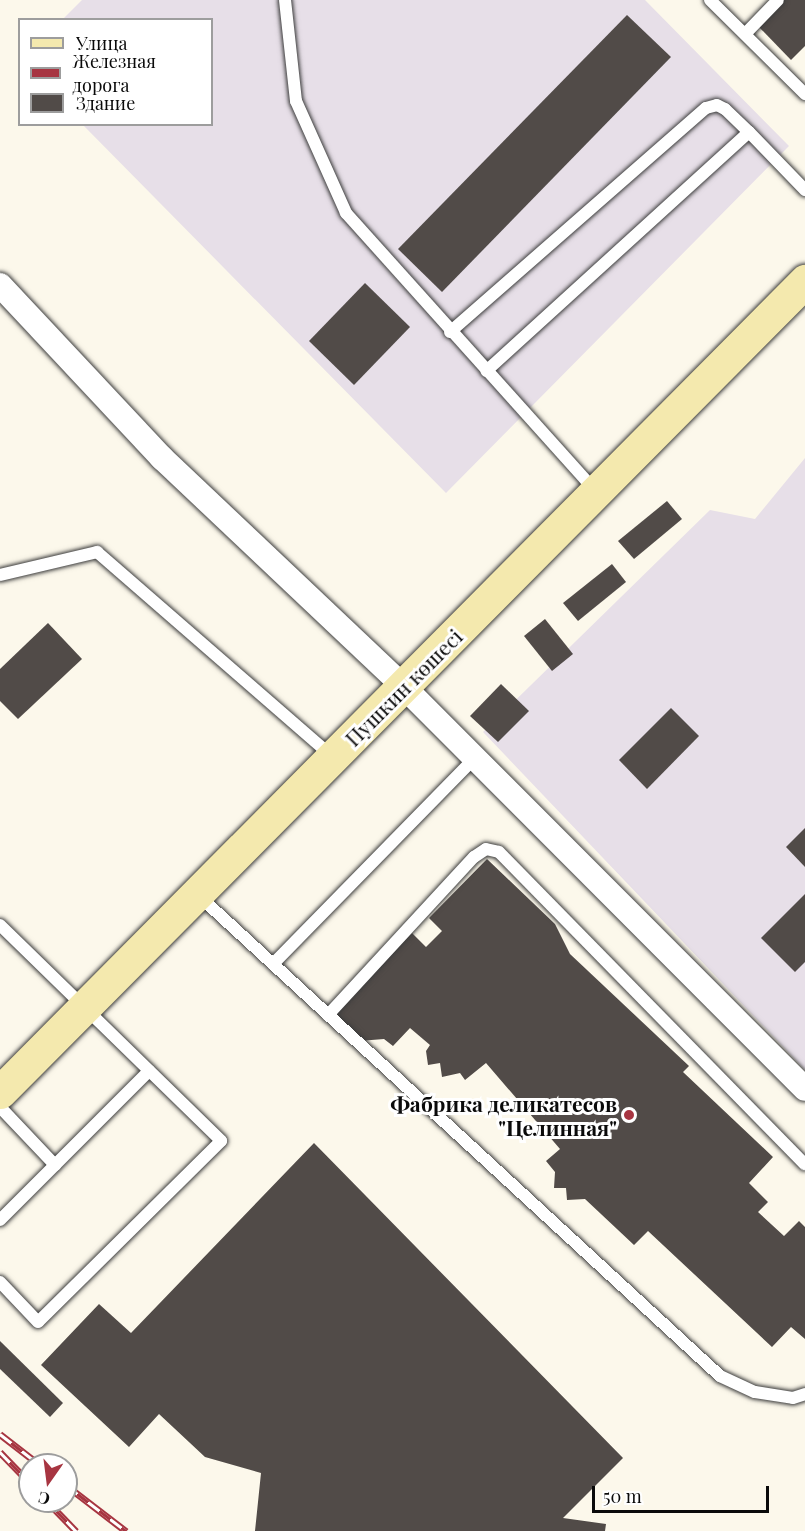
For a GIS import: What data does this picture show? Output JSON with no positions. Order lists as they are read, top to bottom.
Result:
{
  "streets": {
    "main road": ["Пушкин көшесі"]
  },
  "places": ["Фабрика деликатесов \"Целинная\""],
  "legend": ["Улица", "Железная дорога", "Здание"],
  "scale_bar": "50 m",
  "north": "bottom"
}
